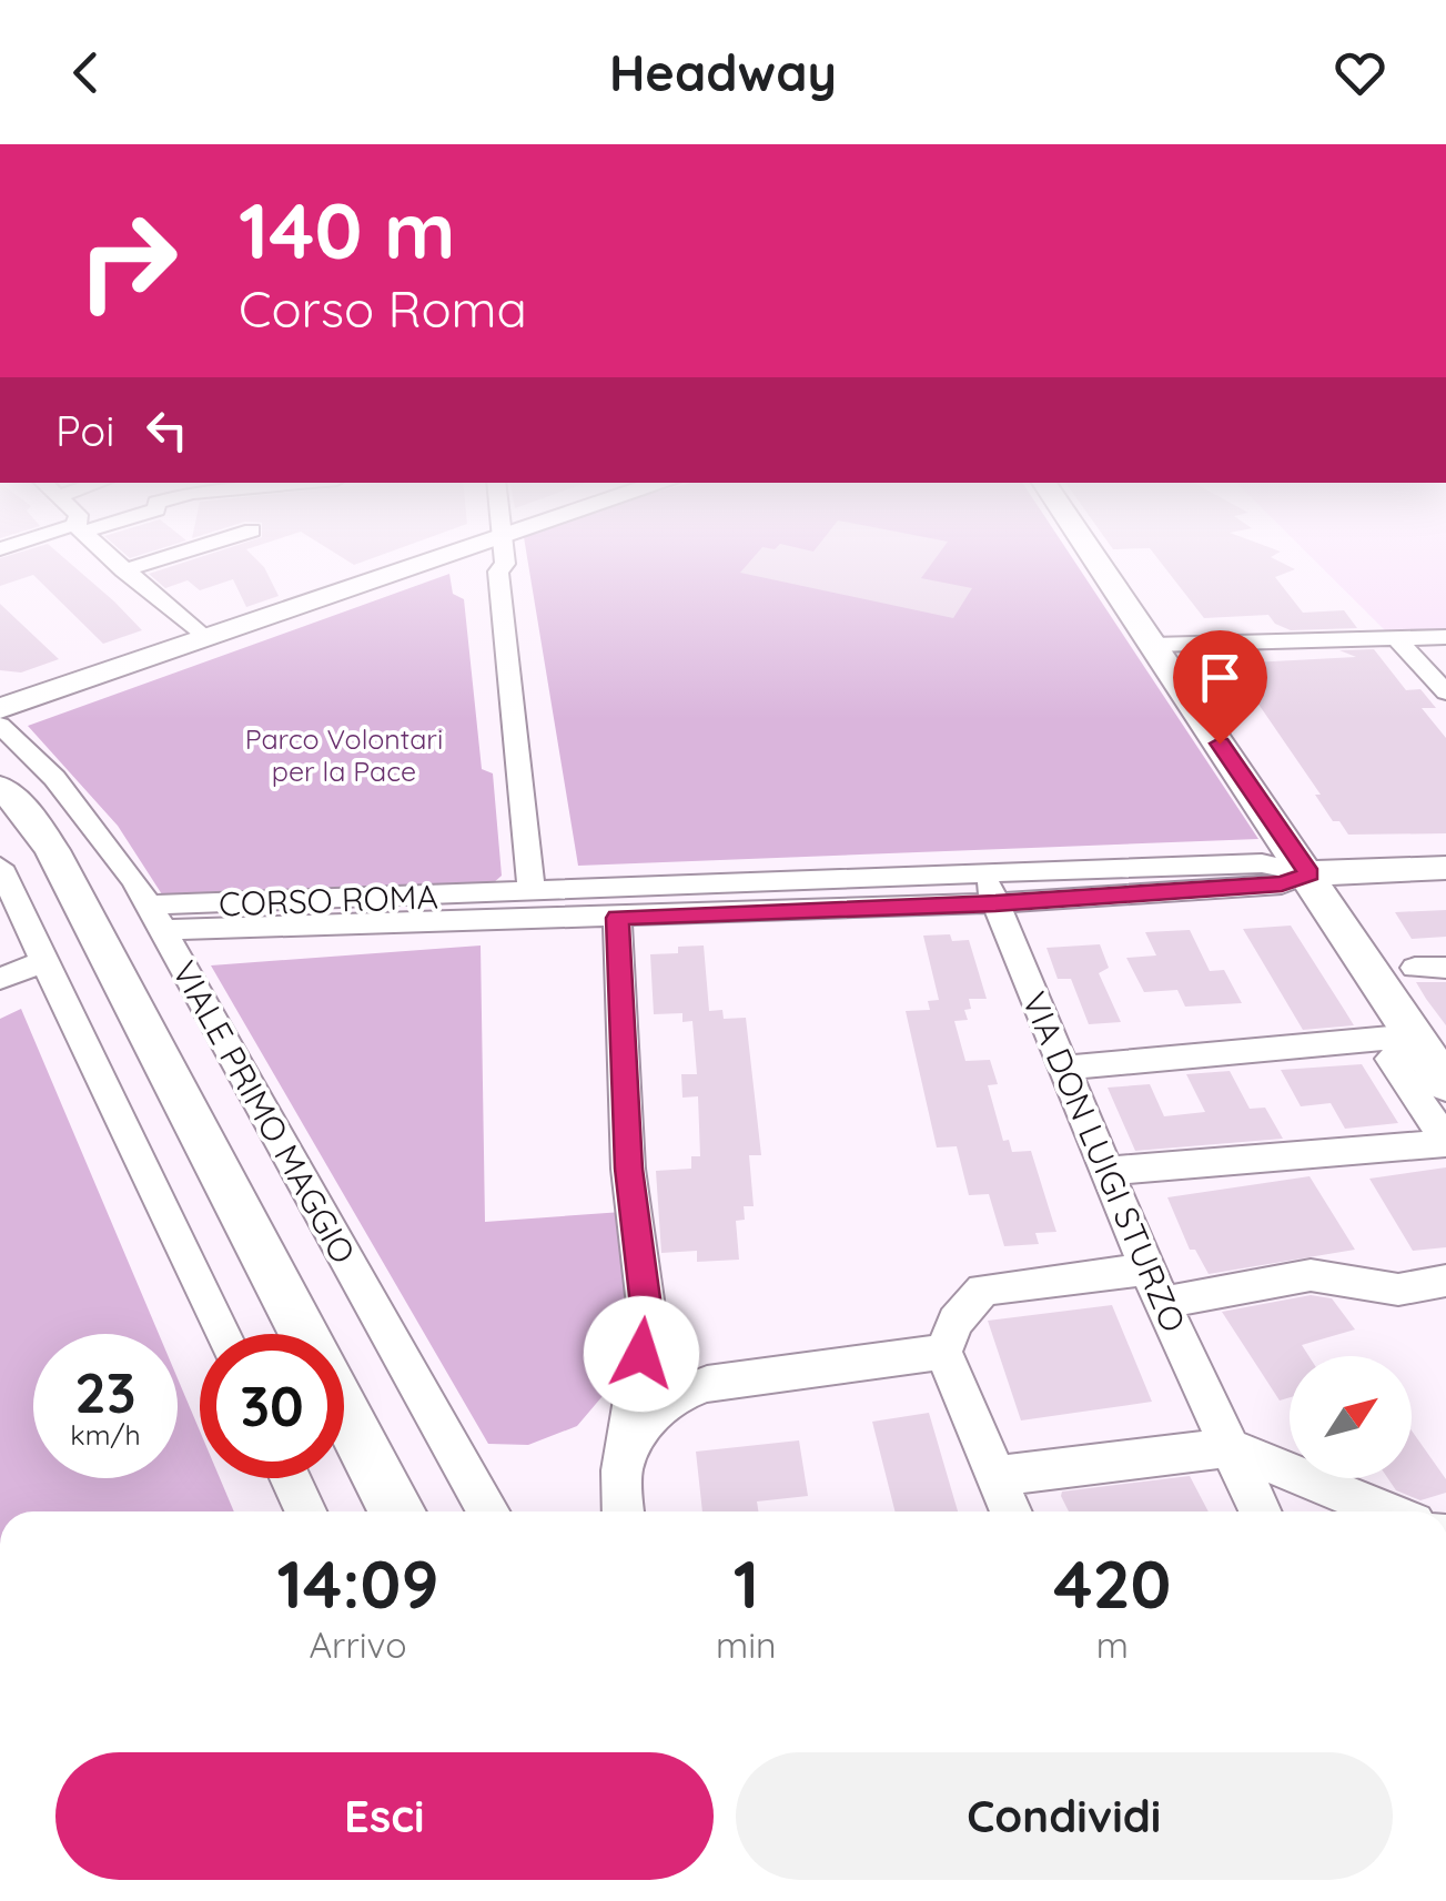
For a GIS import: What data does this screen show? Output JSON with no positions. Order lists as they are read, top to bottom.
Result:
{
  "streets": {
    "main road": ["CORSO ROMA", "VIALE PRIMO MAGGIO"],
    "street": ["VIA DON LUIGI STURZO"]
  },
  "crossings": [
    ["CORSO ROMA", "VIALE PRIMO MAGGIO"],
    ["CORSO ROMA", "VIA DON LUIGI STURZO"]
  ],
  "parks": ["Parco Volontari per la Pace"],
  "north": "top right",
  "page": {
    "header": "Headway",
    "turn": ["140 m", "Corso Roma"],
    "then": "Poi",
    "speed": "23 km/h",
    "limit": "30",
    "eta": [
      "14:09",
      "Arrivo",
      "1",
      "min",
      "420",
      "m"
    ],
    "buttons": ["Esci", "Condividi"]
  }
}
